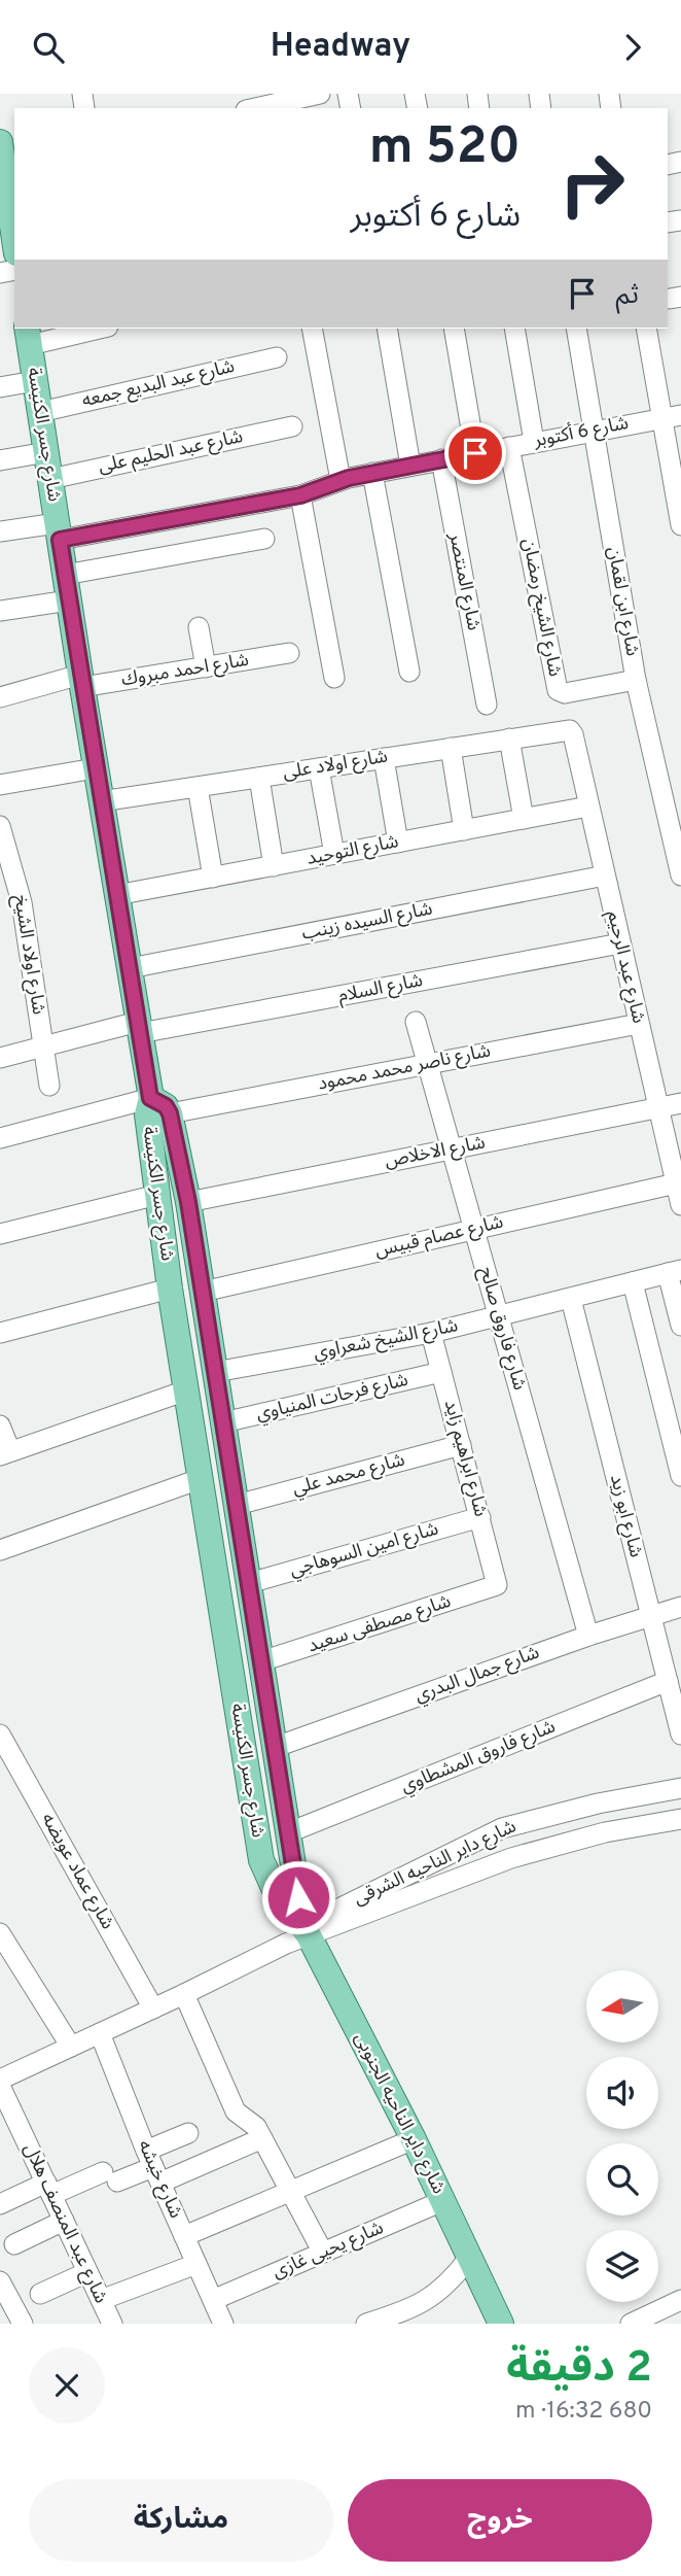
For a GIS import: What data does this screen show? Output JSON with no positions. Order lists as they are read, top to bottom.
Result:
{
  "streets": {
    "main road": ["شارع جسر الكنيسة", "شارع داير الناحيه الجنوبى"],
    "street": [
      "شارع عبد البديع جمعه",
      "شارع 6 أكتوبر",
      "شارع عبد الحليم على",
      "شارع المنتصر",
      "شارع ابن لقمان",
      "شارع الشيخ رمضان",
      "شارع احمد مبروك",
      "شارع اولاد على",
      "شارع التوحيد",
      "شارع السيده زينب",
      "شارع اولاد الشيخ",
      "شارع عبد الرحيم",
      "شارع السلام",
      "شارع ناصر محمد محمود",
      "شارع الاخلاص",
      "شارع عصام قبيس",
      "شارع فاروق صالح",
      "شارع الشيخ شعراوي",
      "شارع فرحات المنياوي",
      "شارع ابراهيم زايد",
      "شارع محمد علي",
      "شارع ابو زيد",
      "شارع امين السوهاجي",
      "شارع مصطفى سعيد",
      "شارع جمال البدري",
      "شارع فاروق المشطاوي",
      "شارع داير الناحيه الشرقى",
      "شارع عماد عويضه",
      "شارع خيشه",
      "شارع عبد المنصف هلال",
      "شارع يحيى غازى"
    ]
  },
  "crossings": [
    ["شارع عبد البديع جمعه", "شارع جسر الكنيسة"],
    ["شارع 6 أكتوبر", "شارع جسر الكنيسة"],
    ["شارع 6 أكتوبر", "شارع المنتصر"],
    ["شارع 6 أكتوبر", "شارع ابن لقمان"],
    ["شارع 6 أكتوبر", "شارع الشيخ رمضان"],
    ["شارع جسر الكنيسة", "شارع عبد الحليم على"],
    ["شارع جسر الكنيسة", "شارع احمد مبروك"],
    ["شارع جسر الكنيسة", "شارع اولاد على"],
    ["شارع جسر الكنيسة", "شارع التوحيد"],
    ["شارع جسر الكنيسة", "شارع السيده زينب"],
    ["شارع جسر الكنيسة", "شارع السلام"],
    ["شارع جسر الكنيسة", "شارع ناصر محمد محمود"],
    ["شارع جسر الكنيسة", "شارع الاخلاص"],
    ["شارع جسر الكنيسة", "شارع عصام قبيس"],
    ["شارع جسر الكنيسة", "شارع الشيخ شعراوي"],
    ["شارع جسر الكنيسة", "شارع فرحات المنياوي"],
    ["شارع جسر الكنيسة", "شارع محمد علي"],
    ["شارع جسر الكنيسة", "شارع امين السوهاجي"],
    ["شارع جسر الكنيسة", "شارع مصطفى سعيد"],
    ["شارع جسر الكنيسة", "شارع جمال البدري"],
    ["شارع جسر الكنيسة", "شارع فاروق المشطاوي"],
    ["شارع جسر الكنيسة", "شارع داير الناحيه الشرقى"],
    ["شارع جسر الكنيسة", "شارع داير الناحيه الجنوبى"],
    ["شارع ابن لقمان", "شارع الشيخ رمضان"],
    ["شارع اولاد على", "شارع عبد الرحيم"],
    ["شارع التوحيد", "شارع عبد الرحيم"],
    ["شارع السيده زينب", "شارع عبد الرحيم"],
    ["شارع اولاد الشيخ", "شارع السلام"],
    ["شارع عبد الرحيم", "شارع السلام"],
    ["شارع عبد الرحيم", "شارع ناصر محمد محمود"],
    ["شارع عبد الرحيم", "شارع الاخلاص"],
    ["شارع عبد الرحيم", "شارع عصام قبيس"],
    ["شارع ناصر محمد محمود", "شارع فاروق صالح"],
    ["شارع الاخلاص", "شارع فاروق صالح"],
    ["شارع عصام قبيس", "شارع فاروق صالح"],
    ["شارع فاروق صالح", "شارع الشيخ شعراوي"],
    ["شارع فاروق صالح", "شارع جمال البدري"],
    ["شارع الشيخ شعراوي", "شارع ابراهيم زايد"],
    ["شارع الشيخ شعراوي", "شارع ابو زيد"],
    ["شارع فرحات المنياوي", "شارع ابراهيم زايد"],
    ["شارع ابراهيم زايد", "شارع محمد علي"],
    ["شارع ابراهيم زايد", "شارع امين السوهاجي"],
    ["شارع ابراهيم زايد", "شارع مصطفى سعيد"],
    ["شارع ابو زيد", "شارع جمال البدري"],
    ["شارع ابو زيد", "شارع فاروق المشطاوي"],
    ["شارع داير الناحيه الشرقى", "شارع عماد عويضه"],
    ["شارع داير الناحيه الشرقى", "شارع داير الناحيه الجنوبى"],
    ["شارع داير الناحيه الشرقى", "شارع خيشه"],
    ["شارع داير الناحيه الجنوبى", "شارع يحيى غازى"],
    ["شارع خيشه", "شارع يحيى غازى"]
  ],
  "north": "left",
  "page": {
    "header": "Headway",
    "turn": ["520 m", "شارع 6 أكتوبر"],
    "then": "ثم",
    "heading": ["2 دقيقة", "680 m · 16:32"],
    "buttons": ["خروج", "مشاركة"]
  }
}
